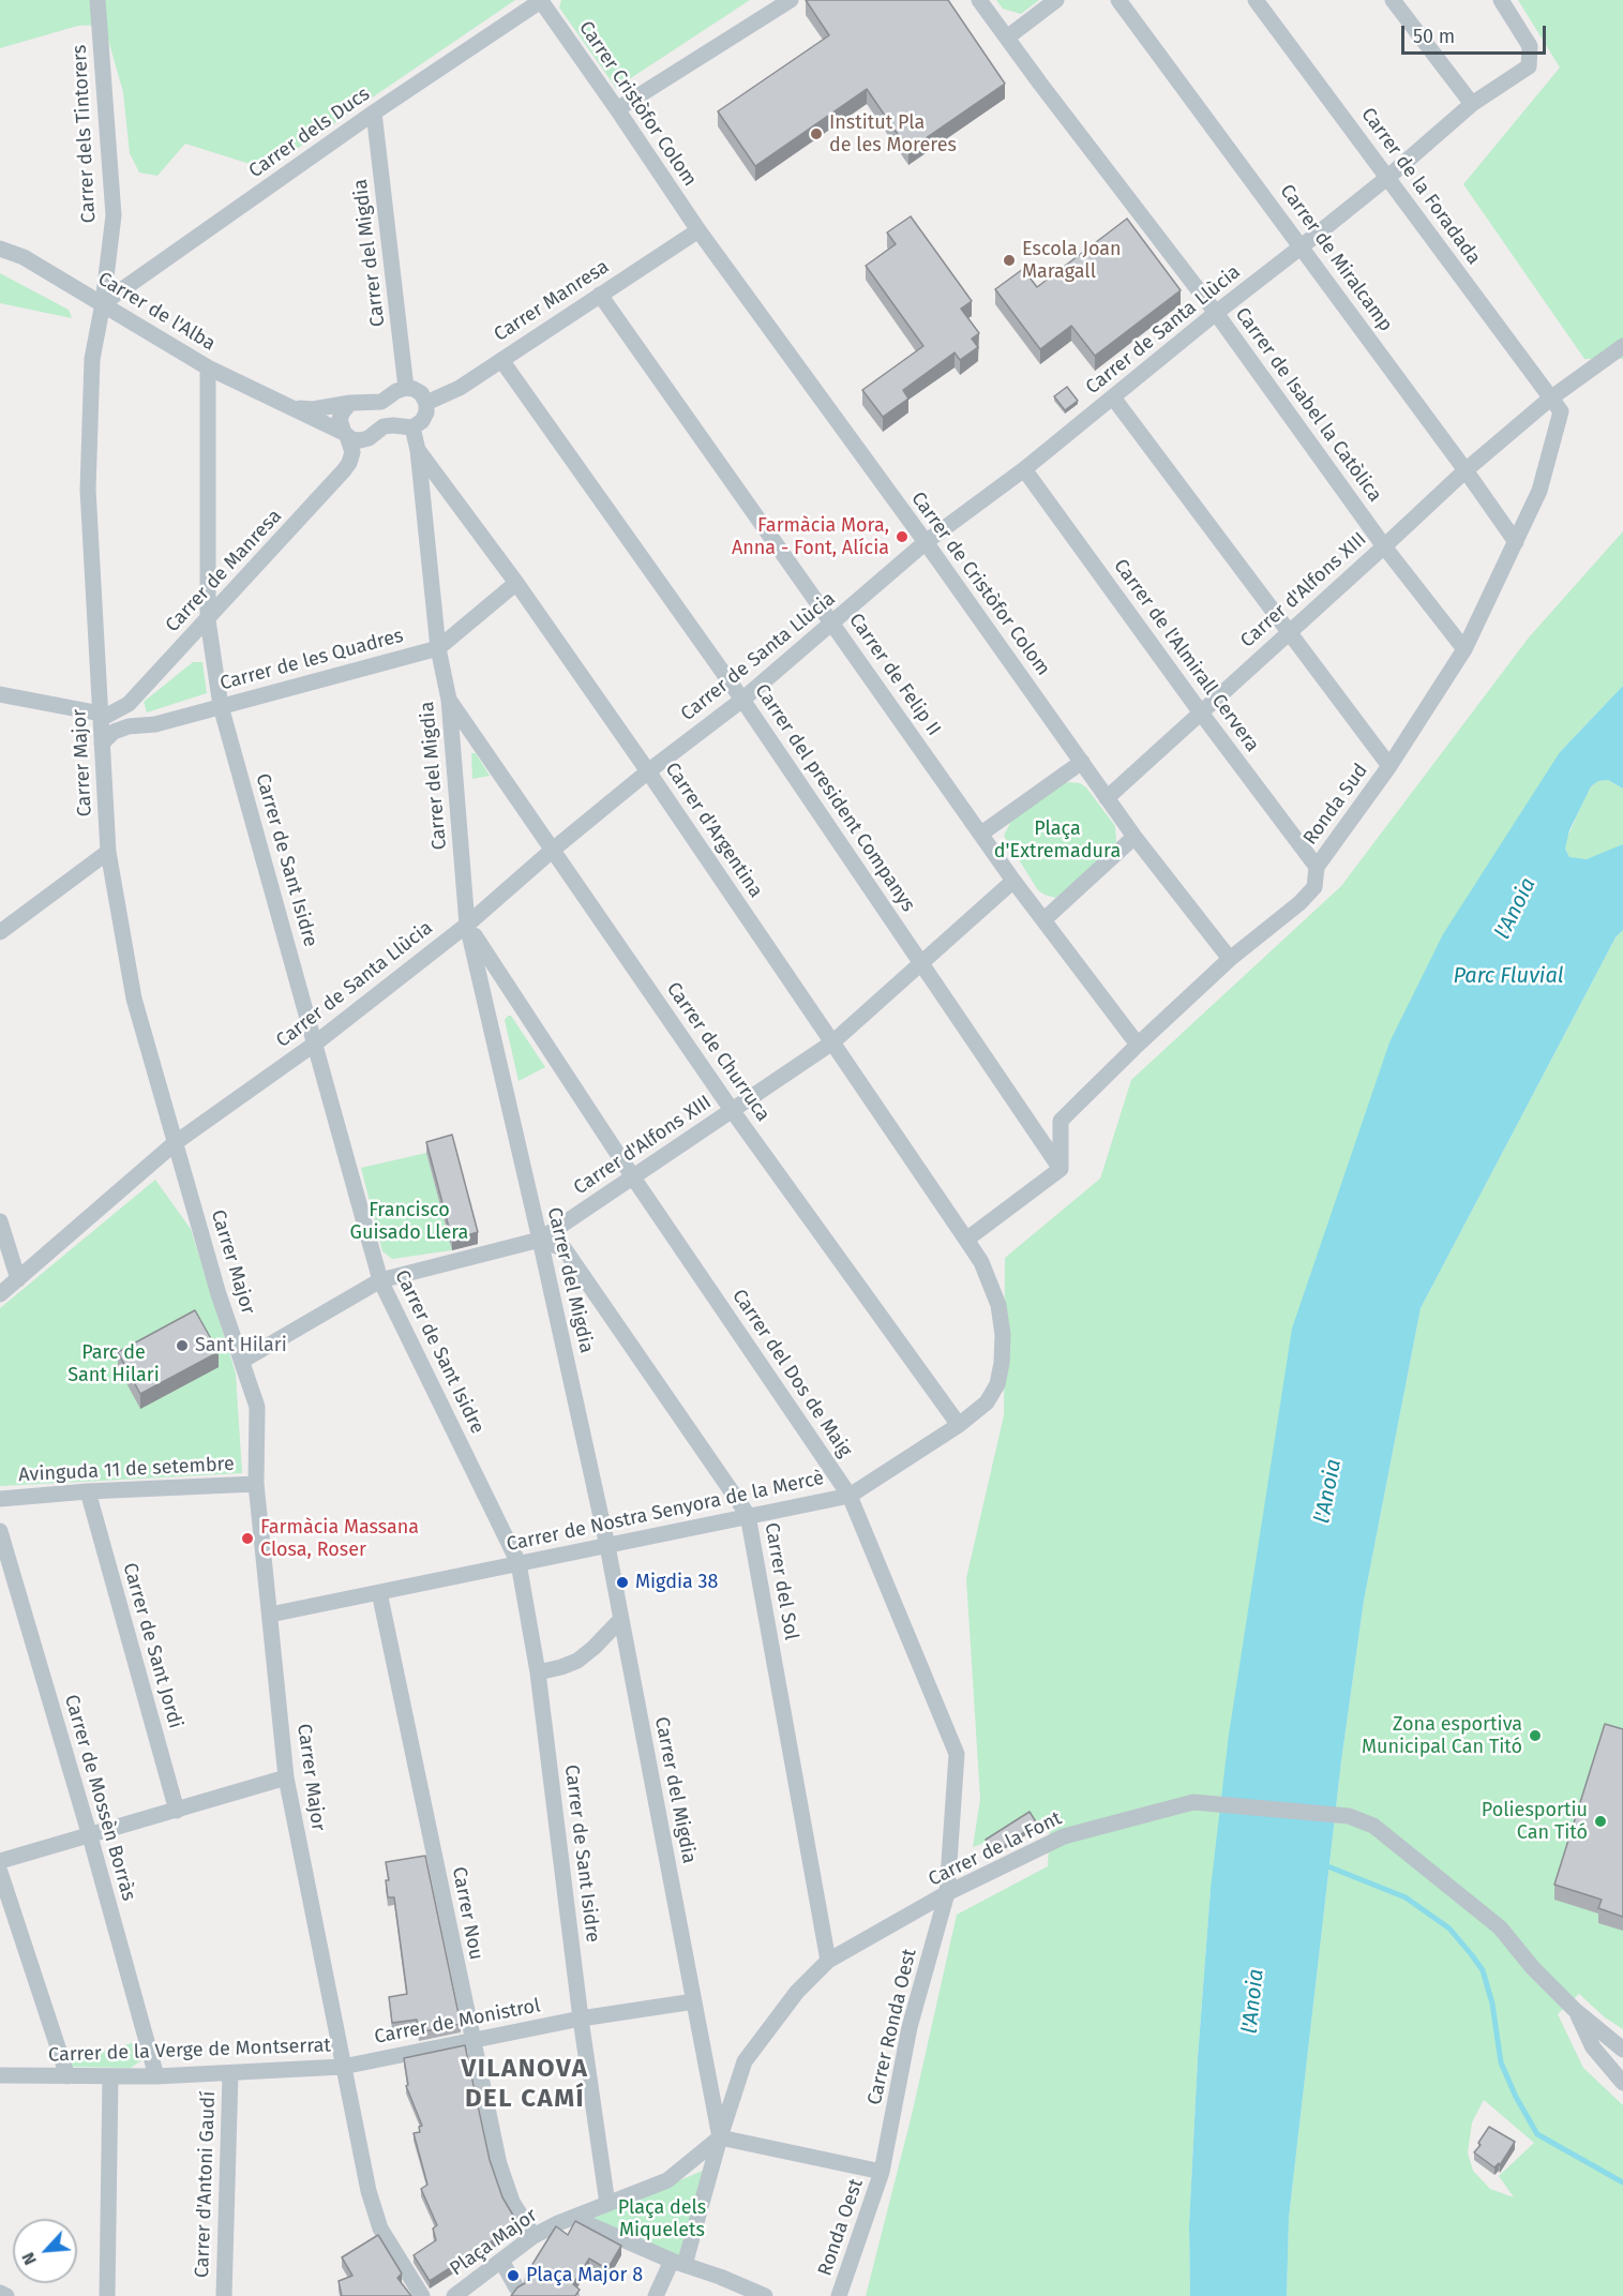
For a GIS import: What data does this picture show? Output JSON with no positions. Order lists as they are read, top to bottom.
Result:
{
  "streets": {
    "street": [
      "Carrer Cristòfor Colom",
      "Carrer dels Ducs",
      "Carrer dels Tintorers",
      "Carrer de la Foradada",
      "Carrer del Migdia",
      "Carrer de Miralcamp",
      "Carrer Manresa",
      "Carrer de l'Alba",
      "Carrer de Santa Llùcia",
      "Carrer de Isabel la Catòlica",
      "Carrer de Manresa",
      "Carrer de Cristòfor Colom",
      "Carrer d'Alfons XIII",
      "Carrer de l'Almirall Cervera",
      "Carrer de les Quadres",
      "Carrer de Felip II",
      "Carrer Major",
      "Carrer del president Companys",
      "Ronda Sud",
      "Carrer d'Argentina",
      "Carrer de Sant Isidre",
      "Carrer de Churruca",
      "Carrer del Dos de Maig",
      "Avinguda 11 de setembre",
      "Carrer de Nostra Senyora de la Mercè",
      "Carrer del Sol",
      "Carrer de Sant Jordi",
      "Carrer de Mossèn Borràs",
      "Carrer de la Font",
      "Carrer Nou",
      "Carrer de Monistrol",
      "Carrer Ronda Oest",
      "Carrer de la Verge de Montserrat",
      "Carrer d'Antoni Gaudí",
      "Ronda Oest",
      "Plaça Major"
    ]
  },
  "crossings": [
    ["Carrer Cristòfor Colom", "Carrer dels Ducs"],
    ["Carrer Cristòfor Colom", "Carrer Manresa"],
    ["Carrer Cristòfor Colom", "Carrer de Cristòfor Colom"],
    ["Carrer dels Ducs", "Carrer dels Tintorers"],
    ["Carrer dels Ducs", "Carrer del Migdia"],
    ["Carrer dels Ducs", "Carrer de l'Alba"],
    ["Carrer dels Ducs", "Carrer Major"],
    ["Carrer dels Tintorers", "Carrer de l'Alba"],
    ["Carrer dels Tintorers", "Carrer Major"],
    ["Carrer de la Foradada", "Carrer de Santa Llùcia"],
    ["Carrer de la Foradada", "Carrer d'Alfons XIII"],
    ["Carrer de la Foradada", "Ronda Sud"],
    ["Carrer del Migdia", "Carrer de l'Alba"],
    ["Carrer del Migdia", "Carrer de Santa Llùcia"],
    ["Carrer del Migdia", "Carrer d'Alfons XIII"],
    ["Carrer del Migdia", "Carrer de les Quadres"],
    ["Carrer del Migdia", "Carrer d'Argentina"],
    ["Carrer del Migdia", "Carrer de Churruca"],
    ["Carrer del Migdia", "Carrer del Dos de Maig"],
    ["Carrer del Migdia", "Carrer de Nostra Senyora de la Mercè"],
    ["Carrer del Migdia", "Carrer del Sol"],
    ["Carrer del Migdia", "Carrer de la Font"],
    ["Carrer del Migdia", "Carrer de Monistrol"],
    ["Carrer de Miralcamp", "Carrer de Santa Llùcia"],
    ["Carrer de Miralcamp", "Carrer d'Alfons XIII"],
    ["Carrer de Miralcamp", "Ronda Sud"],
    ["Carrer Manresa", "Carrer de Cristòfor Colom"],
    ["Carrer Manresa", "Carrer de Felip II"],
    ["Carrer Manresa", "Carrer del president Companys"],
    ["Carrer de l'Alba", "Carrer de Manresa"],
    ["Carrer de l'Alba", "Carrer Major"],
    ["Carrer de l'Alba", "Carrer de Sant Isidre"],
    ["Carrer de Santa Llùcia", "Carrer de Isabel la Catòlica"],
    ["Carrer de Santa Llùcia", "Carrer de Cristòfor Colom"],
    ["Carrer de Santa Llùcia", "Carrer de l'Almirall Cervera"],
    ["Carrer de Santa Llùcia", "Carrer de Felip II"],
    ["Carrer de Santa Llùcia", "Carrer Major"],
    ["Carrer de Santa Llùcia", "Carrer del president Companys"],
    ["Carrer de Santa Llùcia", "Carrer d'Argentina"],
    ["Carrer de Santa Llùcia", "Carrer de Sant Isidre"],
    ["Carrer de Santa Llùcia", "Carrer de Churruca"],
    ["Carrer de Santa Llùcia", "Carrer del Dos de Maig"],
    ["Carrer de Isabel la Catòlica", "Carrer d'Alfons XIII"],
    ["Carrer de Isabel la Catòlica", "Ronda Sud"],
    ["Carrer de Manresa", "Carrer Major"],
    ["Carrer de Manresa", "Carrer de Sant Isidre"],
    ["Carrer de Cristòfor Colom", "Carrer d'Alfons XIII"],
    ["Carrer de Cristòfor Colom", "Ronda Sud"],
    ["Carrer d'Alfons XIII", "Carrer de l'Almirall Cervera"],
    ["Carrer d'Alfons XIII", "Carrer de Felip II"],
    ["Carrer d'Alfons XIII", "Carrer Major"],
    ["Carrer d'Alfons XIII", "Carrer del president Companys"],
    ["Carrer d'Alfons XIII", "Ronda Sud"],
    ["Carrer d'Alfons XIII", "Carrer d'Argentina"],
    ["Carrer d'Alfons XIII", "Carrer de Sant Isidre"],
    ["Carrer d'Alfons XIII", "Carrer de Churruca"],
    ["Carrer d'Alfons XIII", "Carrer del Dos de Maig"],
    ["Carrer d'Alfons XIII", "Carrer del Sol"],
    ["Carrer de l'Almirall Cervera", "Ronda Sud"],
    ["Carrer de les Quadres", "Carrer Major"],
    ["Carrer de les Quadres", "Carrer d'Argentina"],
    ["Carrer de les Quadres", "Carrer de Sant Isidre"],
    ["Carrer de Felip II", "Ronda Sud"],
    ["Carrer Major", "Avinguda 11 de setembre"],
    ["Carrer Major", "Carrer de Nostra Senyora de la Mercè"],
    ["Carrer Major", "Carrer de Monistrol"],
    ["Carrer Major", "Carrer de la Verge de Montserrat"],
    ["Carrer del president Companys", "Ronda Sud"],
    ["Carrer d'Argentina", "Carrer de Nostra Senyora de la Mercè"],
    ["Carrer de Sant Isidre", "Carrer de Nostra Senyora de la Mercè"],
    ["Carrer de Sant Isidre", "Carrer de Monistrol"],
    ["Carrer de Churruca", "Carrer de Nostra Senyora de la Mercè"],
    ["Carrer del Dos de Maig", "Carrer de Nostra Senyora de la Mercè"],
    ["Carrer del Dos de Maig", "Carrer de la Font"],
    ["Carrer del Dos de Maig", "Carrer Ronda Oest"],
    ["Avinguda 11 de setembre", "Carrer de Sant Jordi"],
    ["Carrer de Nostra Senyora de la Mercè", "Carrer del Sol"],
    ["Carrer de Nostra Senyora de la Mercè", "Carrer Nou"],
    ["Carrer del Sol", "Carrer de la Font"],
    ["Carrer de Mossèn Borràs", "Carrer de la Verge de Montserrat"],
    ["Carrer de la Font", "Carrer Ronda Oest"],
    ["Carrer Nou", "Carrer de Monistrol"],
    ["Carrer Nou", "Plaça Major"],
    ["Carrer de Monistrol", "Carrer de la Verge de Montserrat"],
    ["Carrer Ronda Oest", "Ronda Oest"],
    ["Carrer de la Verge de Montserrat", "Carrer d'Antoni Gaudí"]
  ],
  "districts": ["VILANOVA DEL CAMÍ"],
  "water": ["l'Anoia", "Parc Fluvial"],
  "parks": [
    "Plaça d'Extremadura",
    "Francisco Guisado Llera",
    "Parc de Sant Hilari",
    "Plaça dels Miquelets"
  ],
  "places": [
    "Institut Pla de les Moreres",
    "Escola Joan Maragall",
    "Farmàcia Mora, Anna - Font, Alícia",
    "Sant Hilari",
    "Farmàcia Massana Closa, Roser",
    "Migdia 38",
    "Zona esportiva Municipal Can Titó",
    "Poliesportiu Can Titó",
    "Plaça Major 8"
  ],
  "scale_bar": "50 m",
  "north": "bottom left"
}
